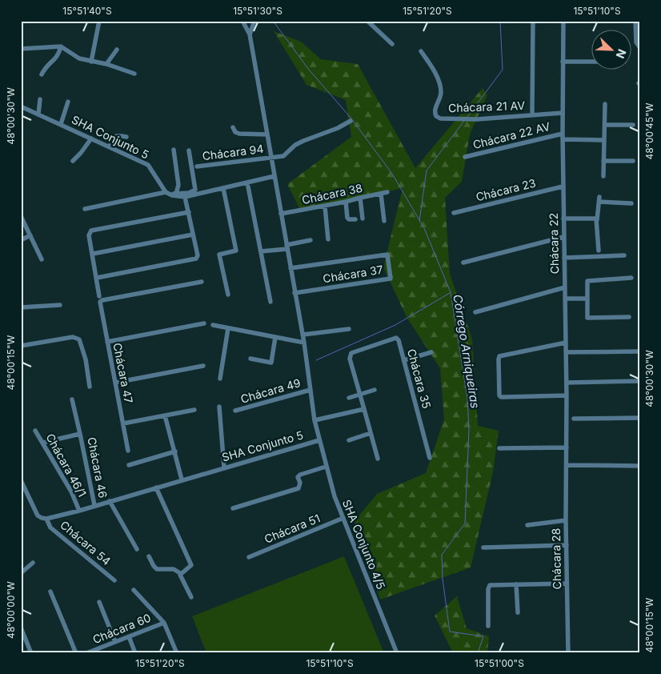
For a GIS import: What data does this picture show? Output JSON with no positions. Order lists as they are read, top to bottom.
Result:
{
  "streets": {
    "street": [
      "Chácara 21 AV",
      "Chácara 22 AV",
      "SHA Conjunto 5",
      "Chácara 94",
      "Chácara 23",
      "Chácara 38",
      "Chácara 22",
      "Chácara 37",
      "Chácara 47",
      "Chácara 35",
      "Chácara 49",
      "Chácara 46/1",
      "Chácara 46",
      "Chácara 51",
      "Chácara 54",
      "SHA Conjunto 4/5",
      "Chácara 28",
      "Chácara 60"
    ]
  },
  "crossings": [
    ["Chácara 21 AV", "Chácara 22"],
    ["Chácara 22 AV", "Chácara 22"],
    ["SHA Conjunto 5", "Chácara 94"],
    ["SHA Conjunto 5", "Chácara 38"],
    ["SHA Conjunto 5", "Chácara 37"],
    ["SHA Conjunto 5", "Chácara 49"],
    ["SHA Conjunto 5", "Chácara 46/1"],
    ["SHA Conjunto 5", "Chácara 46"],
    ["SHA Conjunto 5", "Chácara 54"],
    ["SHA Conjunto 5", "SHA Conjunto 4/5"],
    ["Chácara 23", "Chácara 22"],
    ["Chácara 22", "Chácara 28"],
    ["Chácara 51", "SHA Conjunto 4/5"]
  ],
  "water": ["Córrego Arniqueiras"],
  "north": "bottom right",
  "coordinates": [
    "15°51'40\"S",
    "15°51'30\"S",
    "15°51'20\"S",
    "15°51'10\"S",
    "48°00'30\"W",
    "48°00'45\"W",
    "48°00'15\"W",
    "48°00'00\"W",
    "15°51'00\"S"
  ]
}
